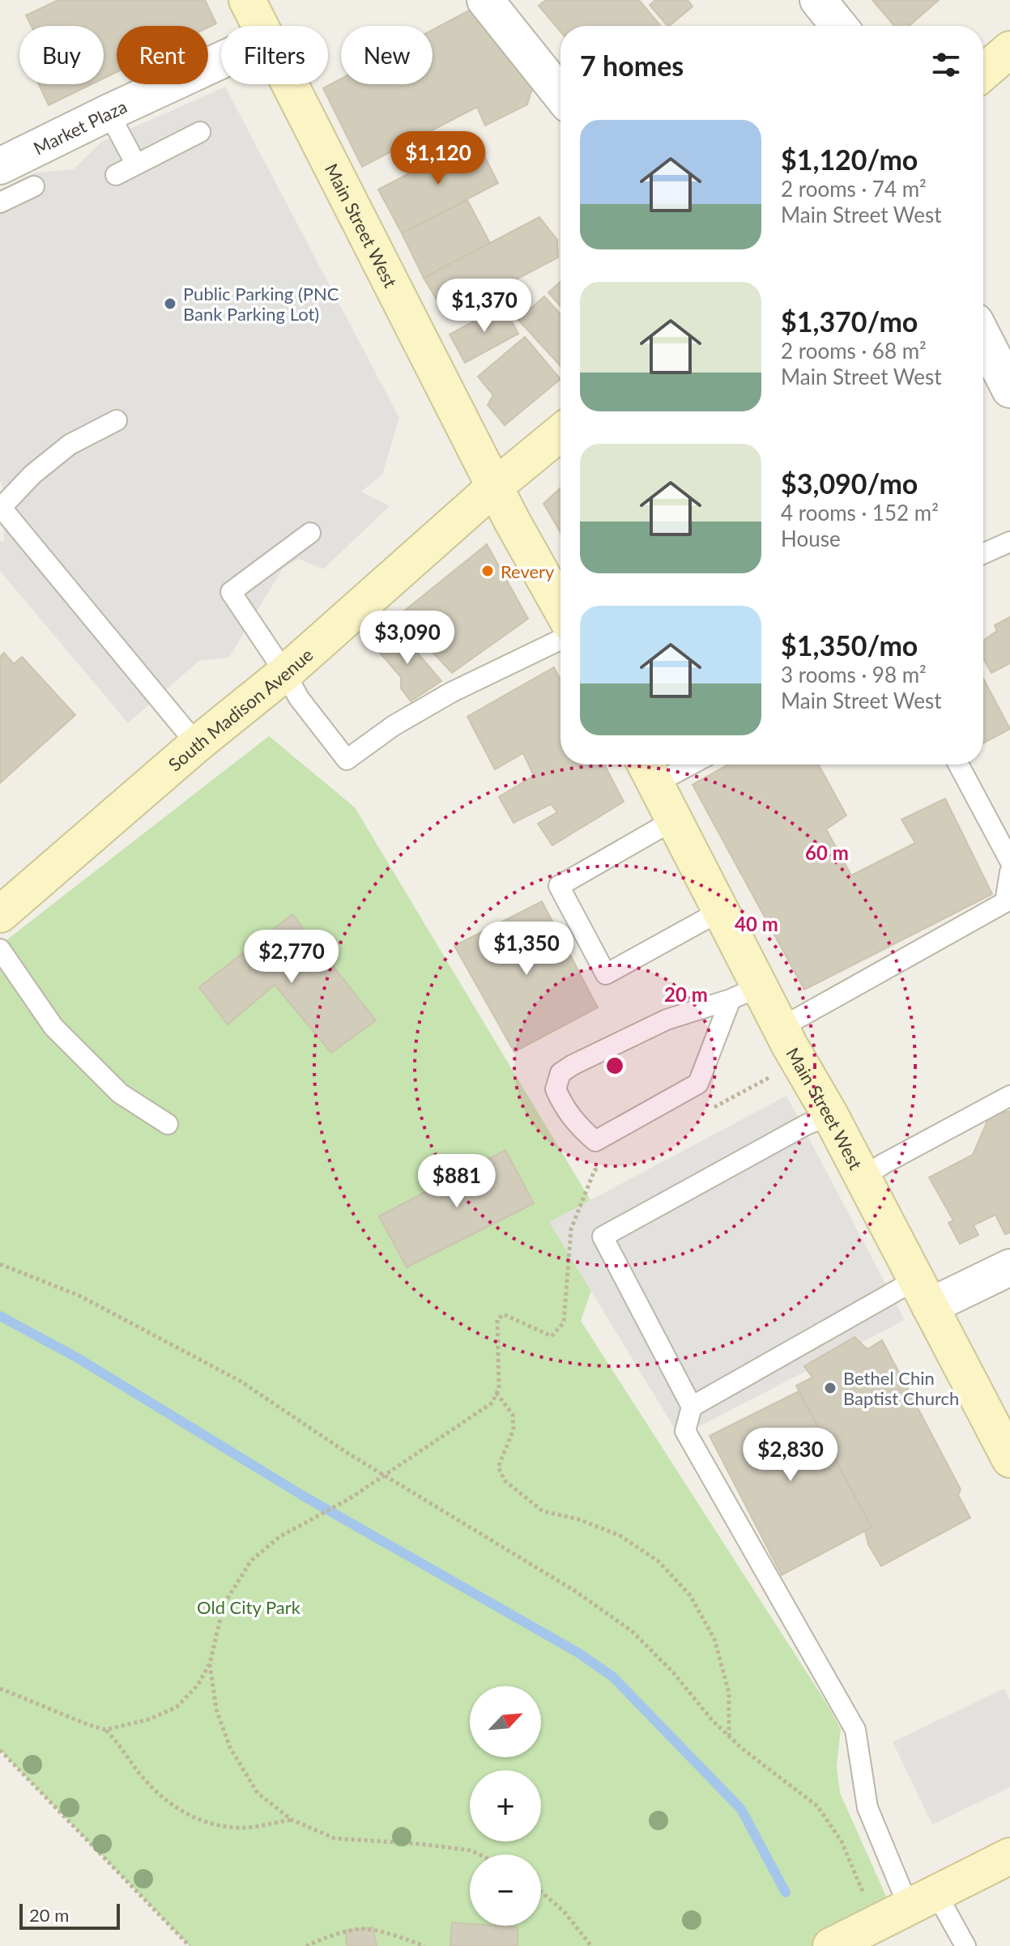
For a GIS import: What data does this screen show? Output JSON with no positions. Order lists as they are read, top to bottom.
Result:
{
  "streets": {
    "main road": ["Main Street West", "South Madison Avenue"],
    "street": ["Market Plaza"]
  },
  "crossings": [
    ["Main Street West", "South Madison Avenue"]
  ],
  "parks": ["Old City Park"],
  "places": ["Public Parking (PNC Bank Parking Lot)", "Revery", "Bethel Chin Baptist Church"],
  "scale_bar": "20 m",
  "north": "top right",
  "page": {
    "chip": [
      "Buy",
      "Rent",
      "Filters",
      "New"
    ],
    "heading": "7 homes",
    "list": [
      {
        "name": "$1,120/mo",
        "note": "2 rooms · 74 m² · Main Street West"
      },
      {
        "name": "$1,370/mo",
        "note": "2 rooms · 68 m² · Main Street West"
      },
      {
        "name": "$3,090/mo",
        "note": "4 rooms · 152 m² · House"
      },
      {
        "name": "$1,350/mo",
        "note": "3 rooms · 98 m² · Main Street West"
      }
    ],
    "price": [
      "$1,120",
      "$1,370",
      "$3,090",
      "$1,350",
      "$2,770",
      "$881",
      "$2,830"
    ],
    "map_buttons": ["+", "−"],
    "scale": "20 m"
  },
  "rings": ["60 m", "40 m", "20 m"]
}
